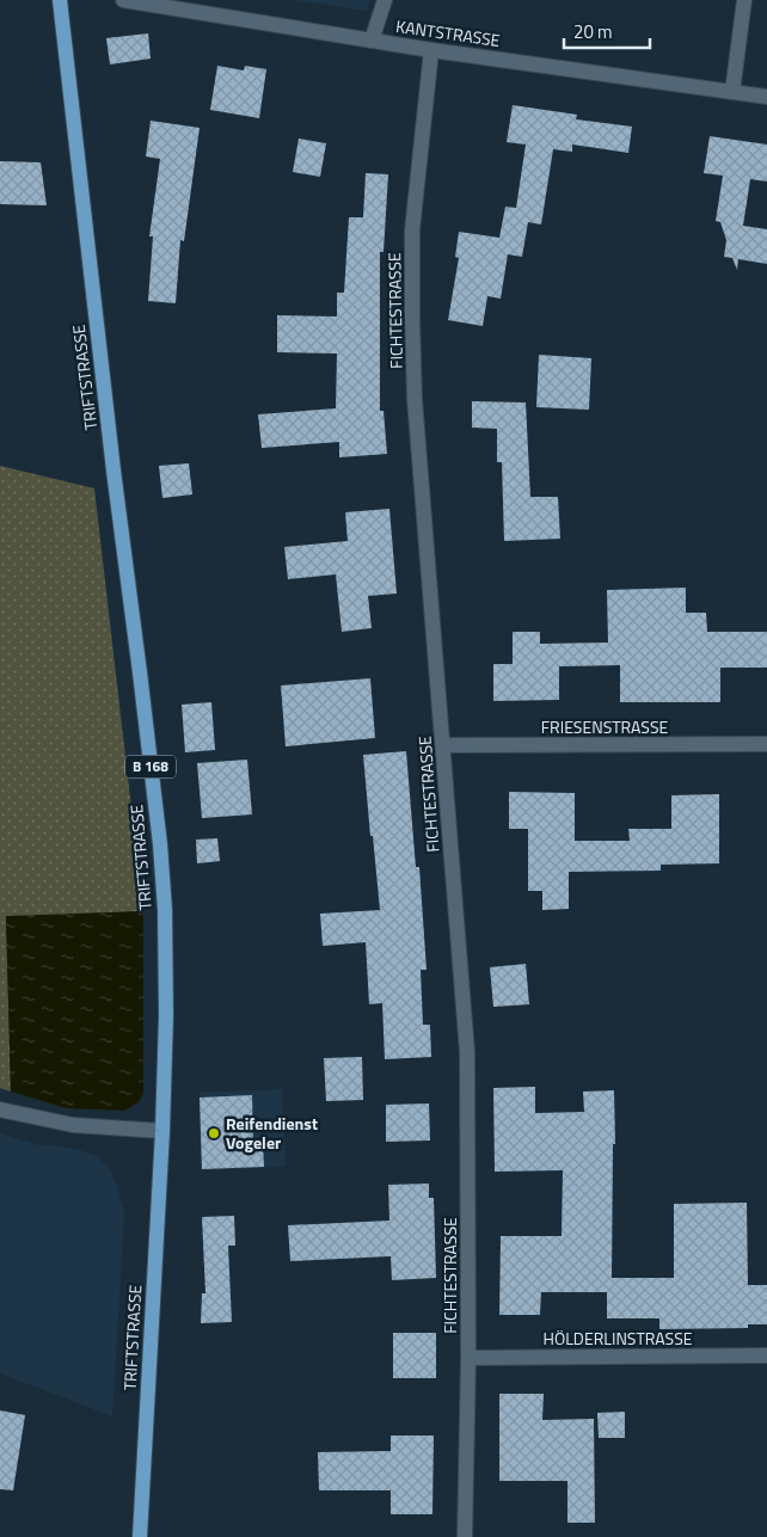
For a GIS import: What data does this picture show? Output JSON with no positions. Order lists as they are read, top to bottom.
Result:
{
  "streets": {
    "main road": ["TRIFTSTRASSE", "B 168"],
    "street": [
      "KANTSTRASSE",
      "FICHTESTRASSE",
      "FRIESENSTRASSE",
      "HÖLDERLINSTRASSE"
    ]
  },
  "crossings": [
    ["KANTSTRASSE", "FICHTESTRASSE"],
    ["FICHTESTRASSE", "FRIESENSTRASSE"],
    ["FICHTESTRASSE", "HÖLDERLINSTRASSE"]
  ],
  "places": ["Reifendienst Vogeler"],
  "scale_bar": "20 m"
}
